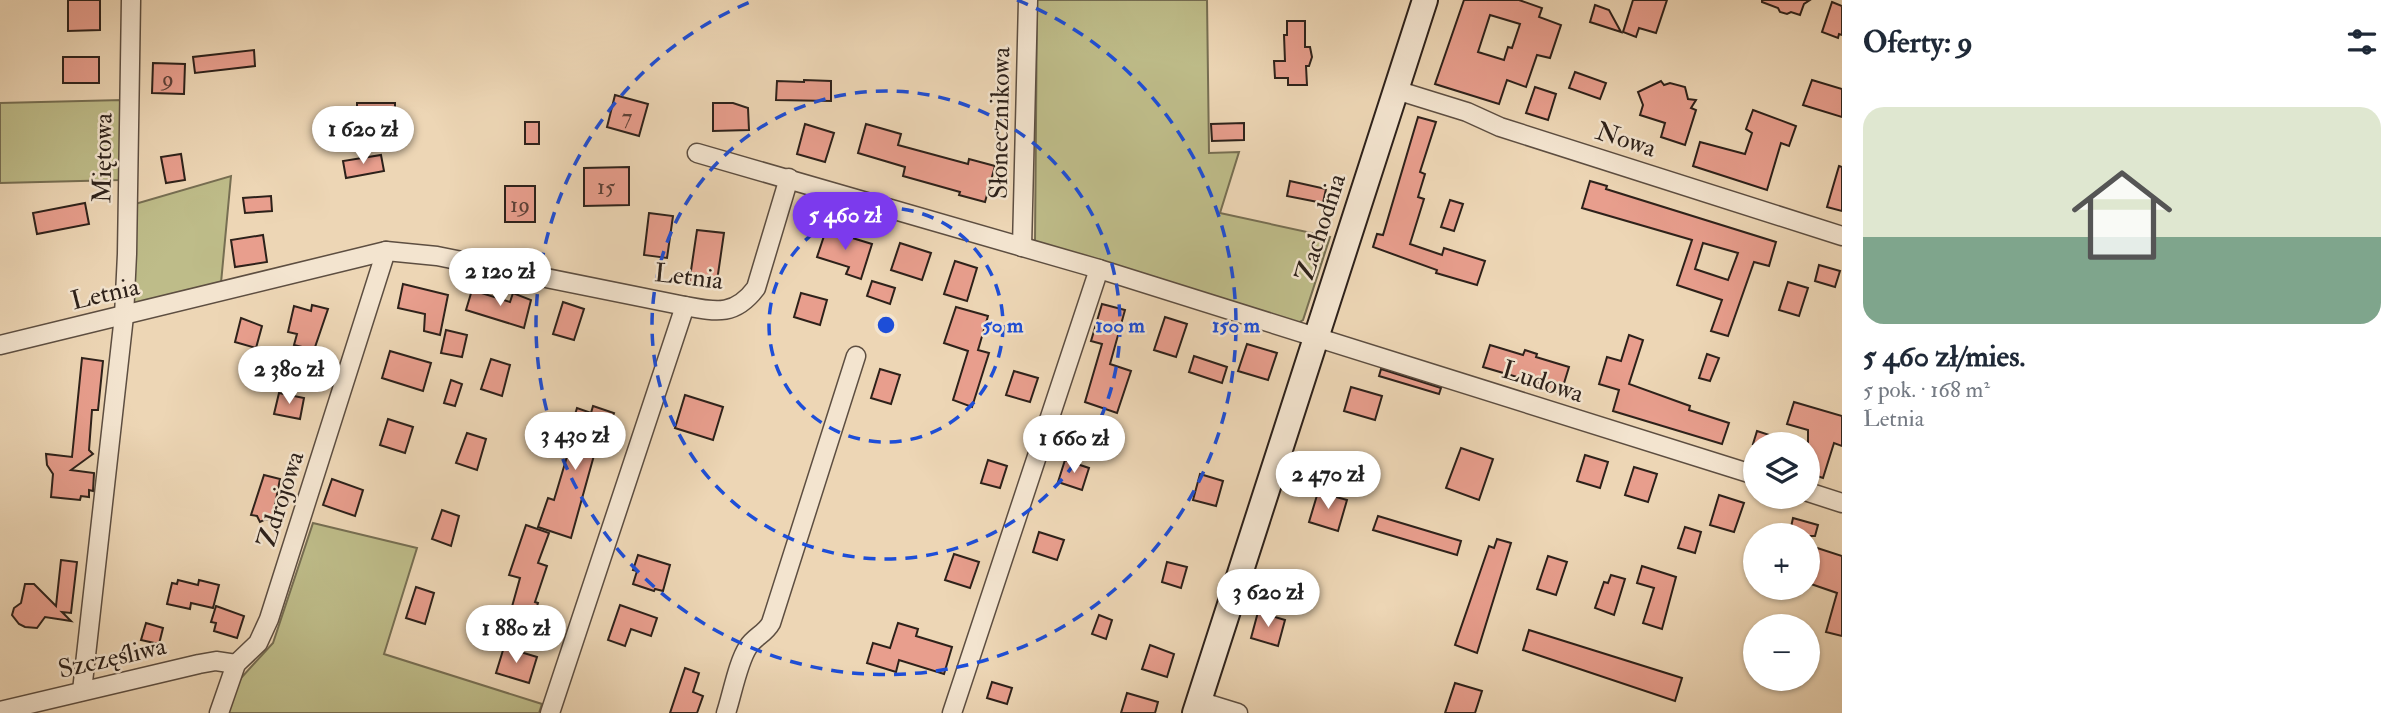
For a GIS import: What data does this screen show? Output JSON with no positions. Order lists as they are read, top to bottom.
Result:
{
  "streets": {
    "street": [
      "Słonecznikowa",
      "Nowa",
      "Miętowa",
      "Zachodnia",
      "Letnia",
      "Ludowa",
      "Zdrojowa",
      "Szczęśliwa"
    ]
  },
  "crossings": [
    ["Nowa", "Zachodnia"],
    ["Miętowa", "Letnia"],
    ["Miętowa", "Szczęśliwa"],
    ["Zachodnia", "Ludowa"],
    ["Letnia", "Zdrojowa"],
    ["Zdrojowa", "Szczęśliwa"]
  ],
  "house_numbers": [
    "9",
    "7",
    "15",
    "19"
  ],
  "page": {
    "heading": "Oferty: 9",
    "list": [
      {
        "name": "5 460 zł/mies.",
        "note": "5 pok. · 168 m² · Letnia"
      }
    ],
    "price": [
      "1 620 zł",
      "5 460 zł",
      "2 120 zł",
      "2 380 zł",
      "3 430 zł",
      "1 660 zł",
      "2 470 zł",
      "3 620 zł",
      "1 880 zł"
    ],
    "map_buttons": ["+", "−"]
  },
  "rings": ["50 m", "100 m", "150 m"]
}
